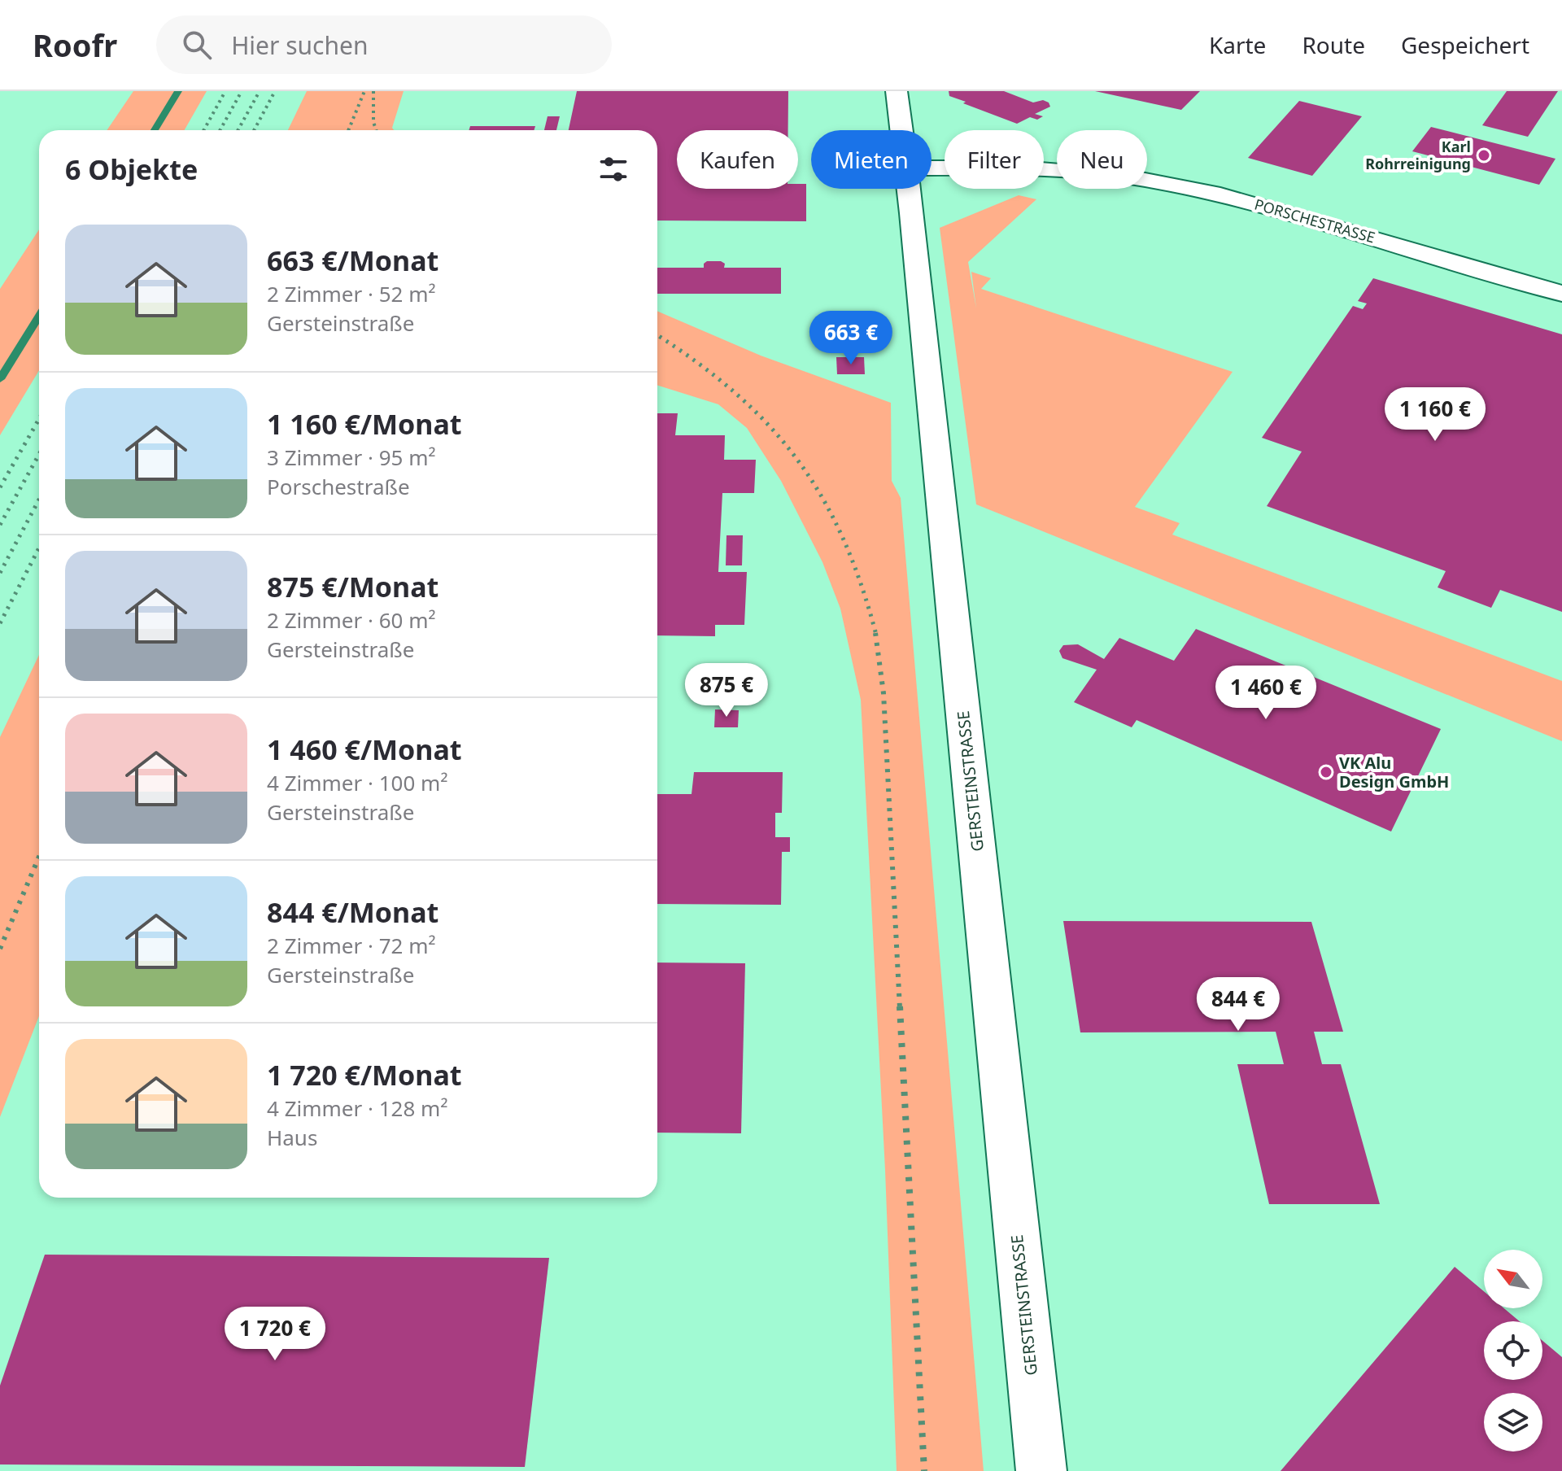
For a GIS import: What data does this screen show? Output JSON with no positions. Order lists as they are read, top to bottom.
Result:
{
  "streets": {
    "street": ["PORSCHESTRASSE", "GERSTEINSTRASSE"]
  },
  "places": ["Karl Rohrreinigung", "VK Alu Design GmbH"],
  "north": "top left",
  "page": {
    "header": "Roofr",
    "search": "Hier suchen",
    "nav": ["Karte", "Route", "Gespeichert"],
    "chip": [
      "Kaufen",
      "Mieten",
      "Filter",
      "Neu"
    ],
    "heading": "6 Objekte",
    "list": [
      {
        "name": "663 €/Monat",
        "note": "2 Zimmer · 52 m² · Gersteinstraße"
      },
      {
        "name": "1 160 €/Monat",
        "note": "3 Zimmer · 95 m² · Porschestraße"
      },
      {
        "name": "875 €/Monat",
        "note": "2 Zimmer · 60 m² · Gersteinstraße"
      },
      {
        "name": "1 460 €/Monat",
        "note": "4 Zimmer · 100 m² · Gersteinstraße"
      },
      {
        "name": "844 €/Monat",
        "note": "2 Zimmer · 72 m² · Gersteinstraße"
      },
      {
        "name": "1 720 €/Monat",
        "note": "4 Zimmer · 128 m² · Haus"
      }
    ],
    "price": [
      "663 €",
      "1 160 €",
      "875 €",
      "1 460 €",
      "844 €",
      "1 720 €"
    ]
  }
}
